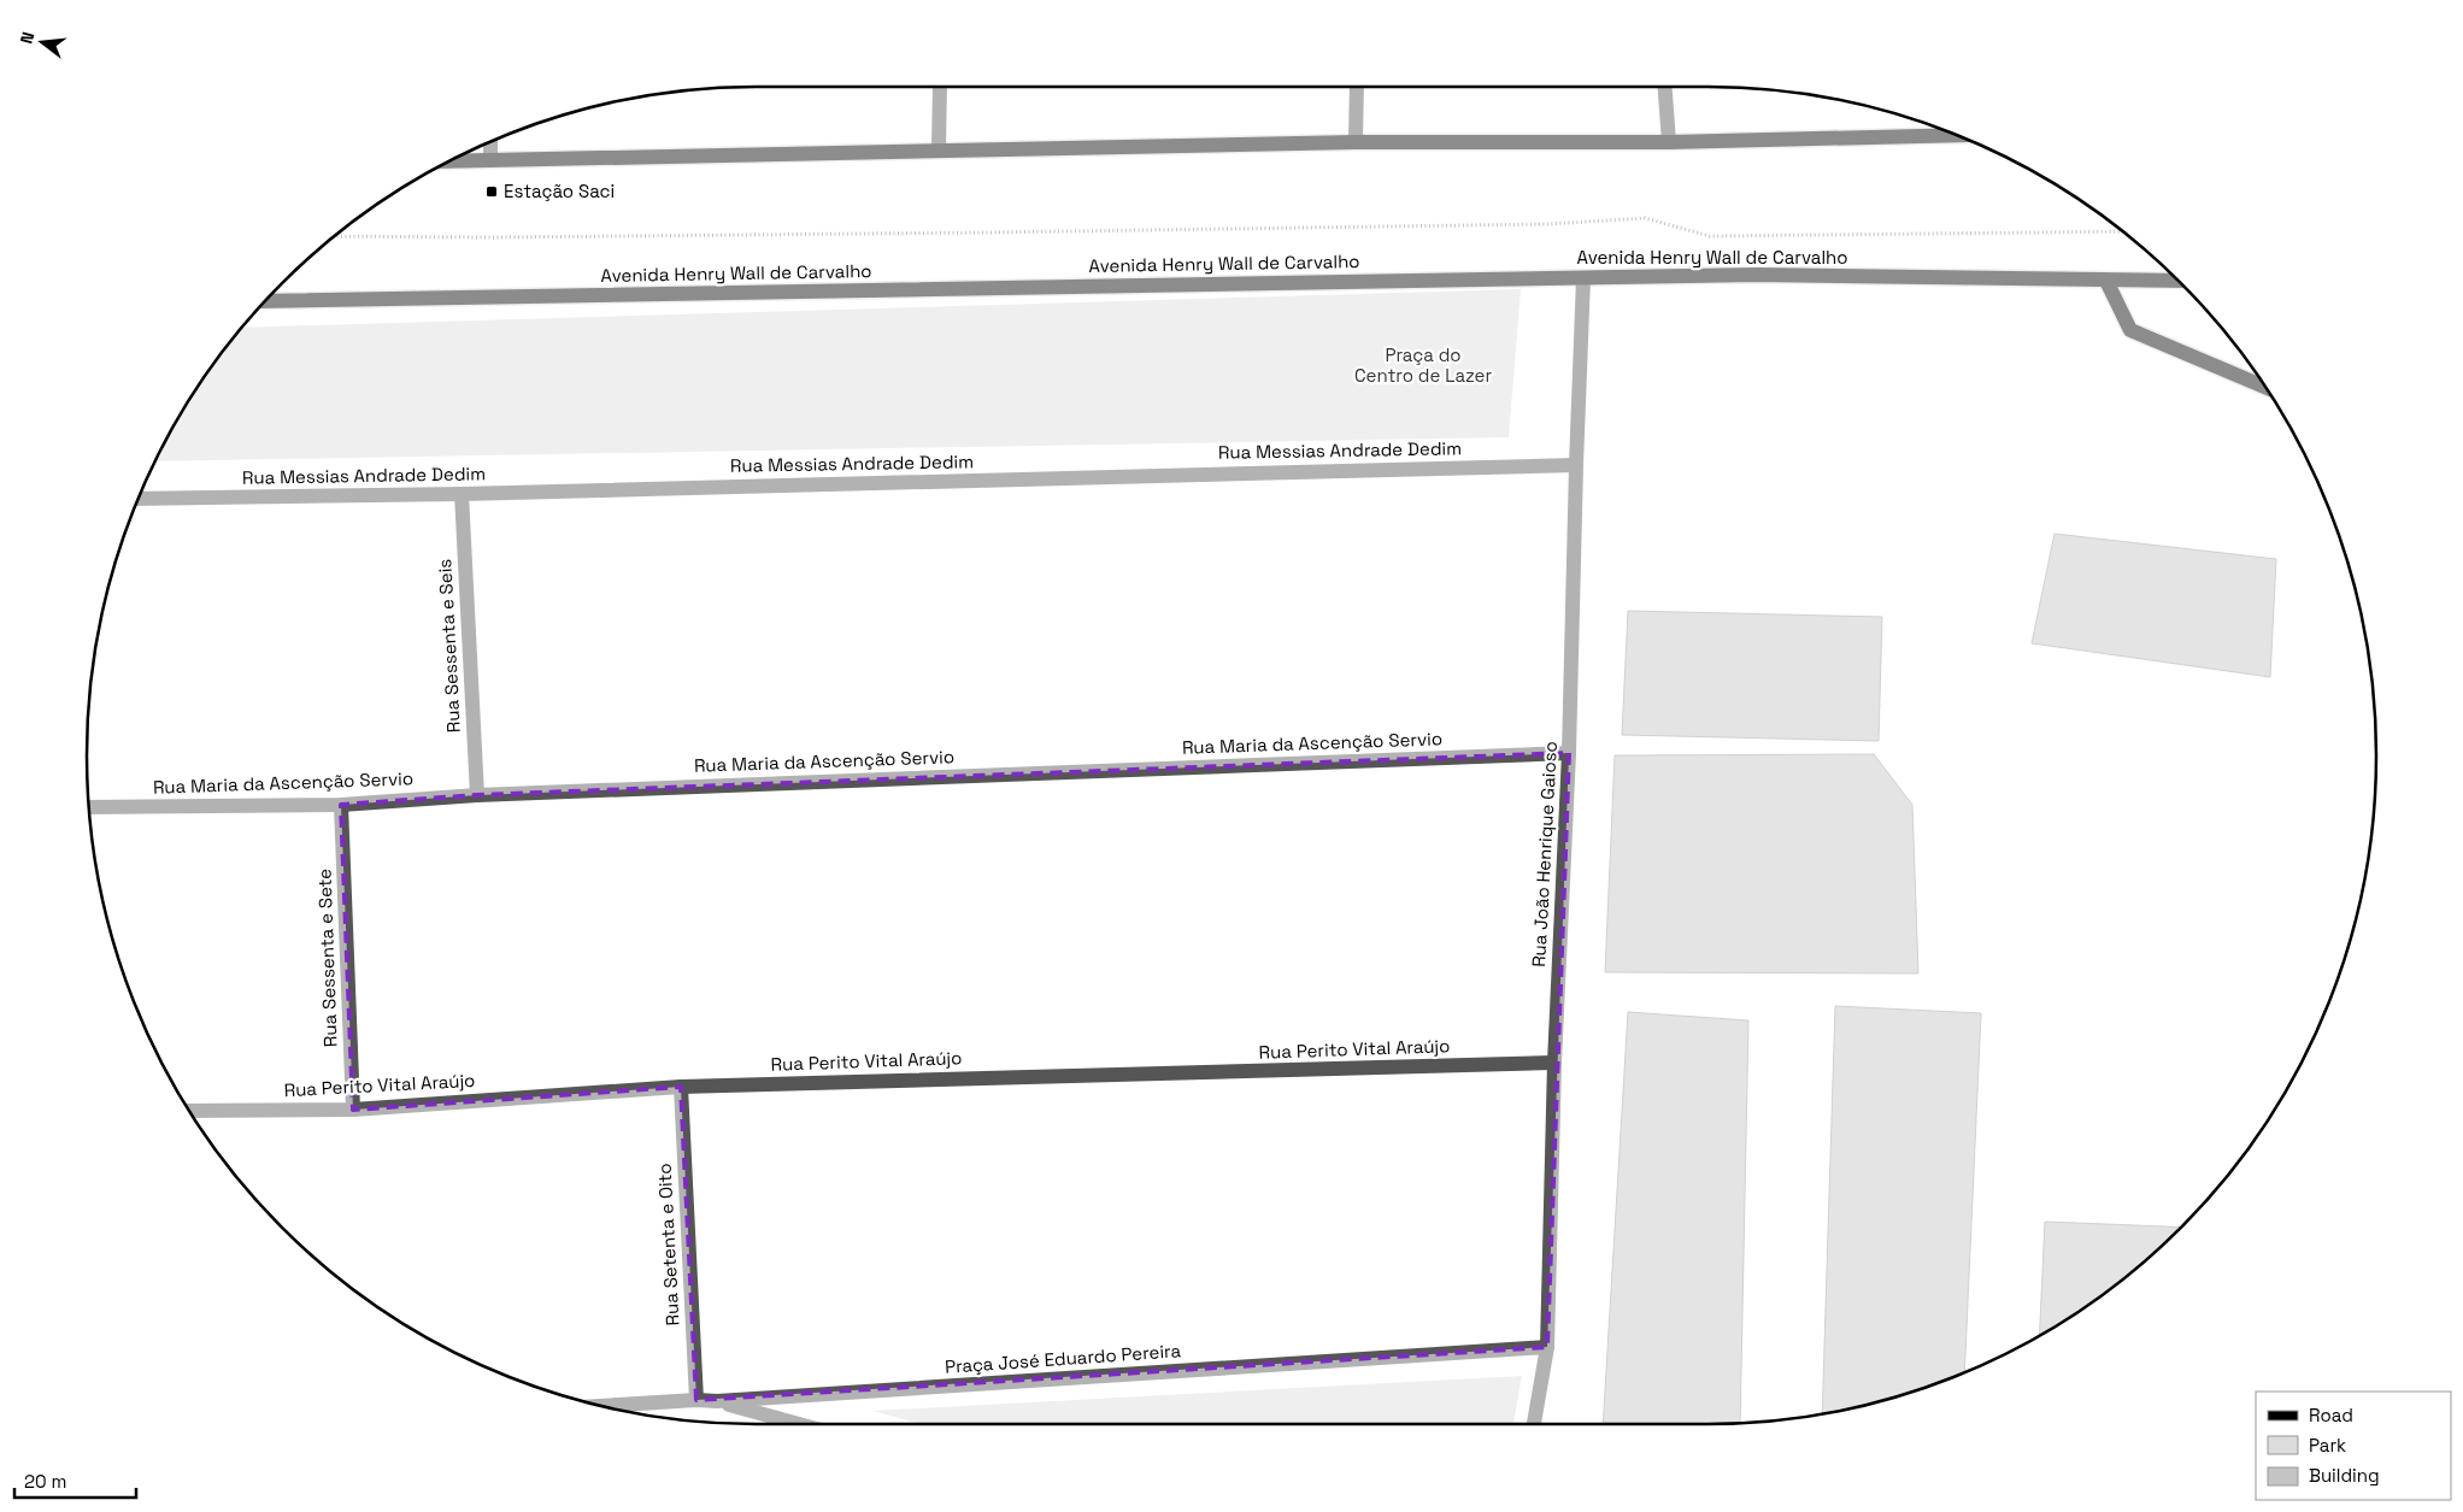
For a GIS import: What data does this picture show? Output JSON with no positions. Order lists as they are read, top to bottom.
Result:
{
  "streets": {
    "main road": ["Avenida Henry Wall de Carvalho"],
    "street": [
      "Rua Messias Andrade Dedim",
      "Rua Sessenta e Seis",
      "Rua Maria da Ascenção Servio",
      "Rua João Henrique Gaioso",
      "Rua Sessenta e Sete",
      "Rua Perito Vital Araújo",
      "Rua Setenta e Oito",
      "Praça José Eduardo Pereira"
    ]
  },
  "crossings": [
    ["Avenida Henry Wall de Carvalho", "Rua João Henrique Gaioso"],
    ["Rua Messias Andrade Dedim", "Rua Sessenta e Seis"],
    ["Rua Messias Andrade Dedim", "Rua João Henrique Gaioso"],
    ["Rua Sessenta e Seis", "Rua Maria da Ascenção Servio"],
    ["Rua Maria da Ascenção Servio", "Rua João Henrique Gaioso"],
    ["Rua Maria da Ascenção Servio", "Rua Sessenta e Sete"],
    ["Rua João Henrique Gaioso", "Rua Perito Vital Araújo"],
    ["Rua João Henrique Gaioso", "Praça José Eduardo Pereira"],
    ["Rua Sessenta e Sete", "Rua Perito Vital Araújo"],
    ["Rua Perito Vital Araújo", "Rua Setenta e Oito"],
    ["Rua Setenta e Oito", "Praça José Eduardo Pereira"]
  ],
  "parks": ["Praça do Centro de Lazer"],
  "places": {
    "transit": ["Estação Saci"]
  },
  "legend": ["Road", "Park", "Building"],
  "scale_bar": "20 m",
  "north": "left"
}
